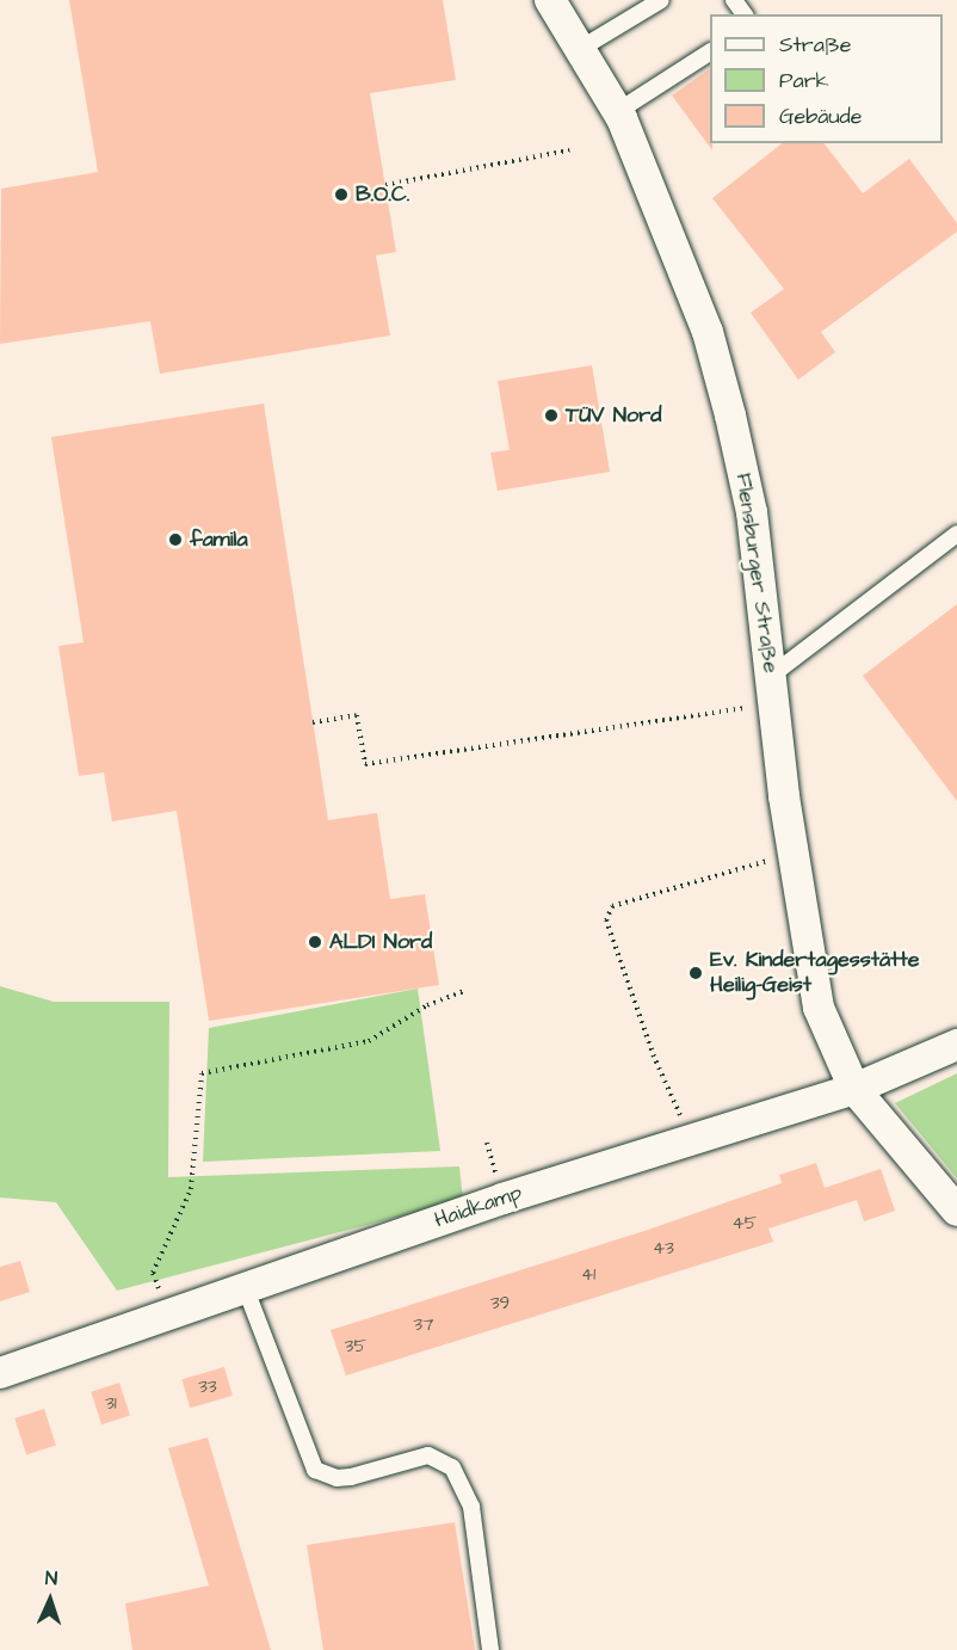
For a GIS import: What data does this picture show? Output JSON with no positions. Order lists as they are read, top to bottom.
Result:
{
  "streets": {
    "street": ["Flensburger Straße", "Haidkamp"]
  },
  "crossings": [
    ["Flensburger Straße", "Haidkamp"]
  ],
  "places": [
    "B.O.C.",
    "TÜV Nord",
    "famila",
    "ALDI Nord",
    "Ev. Kindertagesstätte Heilig-Geist"
  ],
  "house_numbers": [
    "45",
    "43",
    "41",
    "39",
    "37",
    "35",
    "33",
    "31"
  ],
  "legend": ["Straße", "Park", "Gebäude"],
  "north": "top"
}
